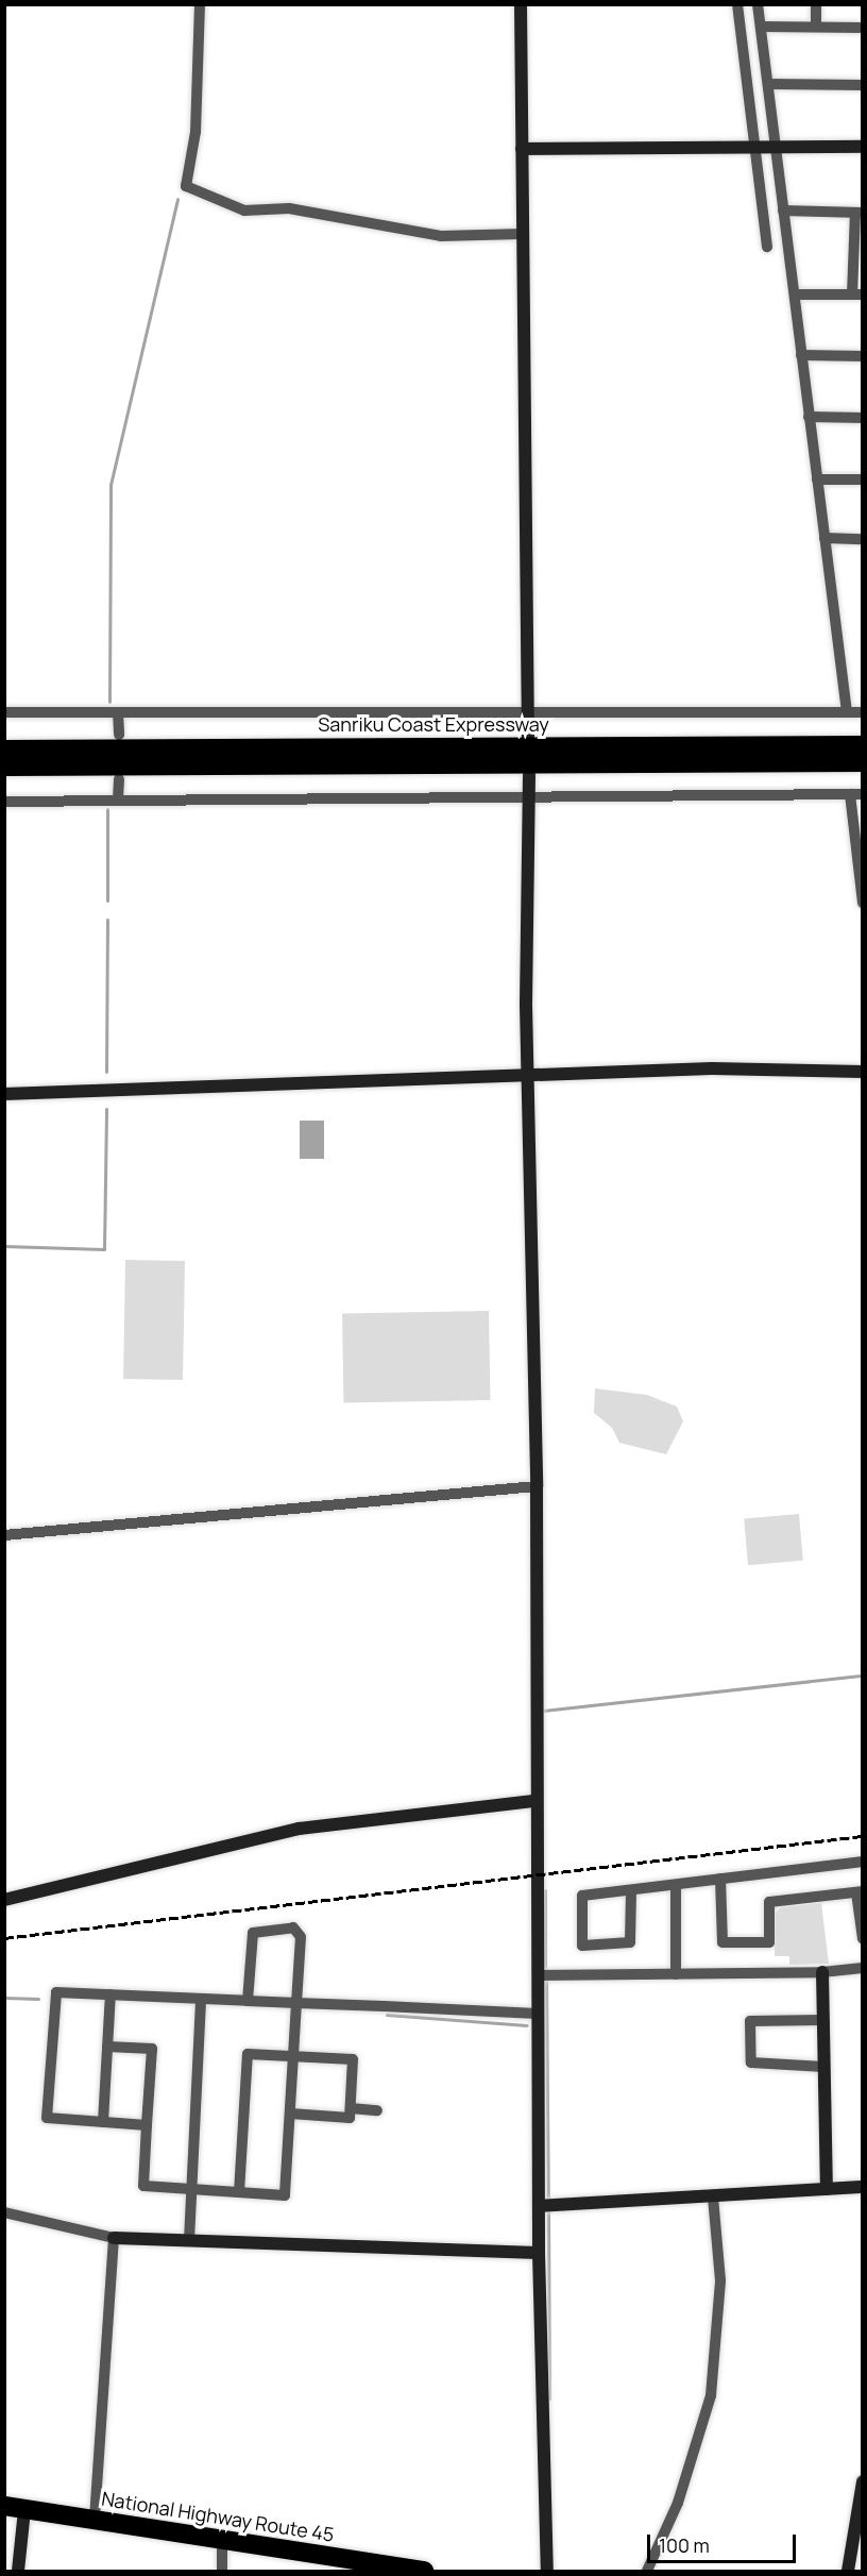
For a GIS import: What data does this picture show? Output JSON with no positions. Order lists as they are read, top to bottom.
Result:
{
  "streets": {
    "highway": ["Sanriku Coast Expressway", "National Highway Route 45"]
  },
  "scale_bar": "100 m"
}
